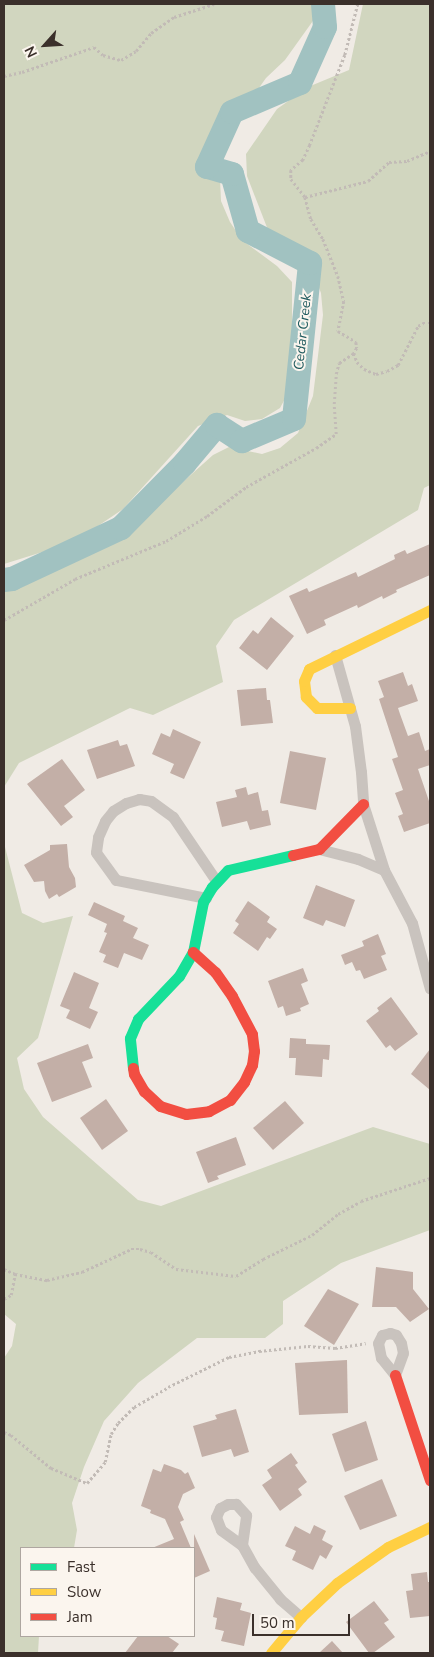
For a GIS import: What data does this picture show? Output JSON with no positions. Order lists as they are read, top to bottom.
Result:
{
  "water": ["Cedar Creek"],
  "legend": ["Fast", "Slow", "Jam"],
  "scale_bar": "50 m",
  "north": "bottom left"
}
